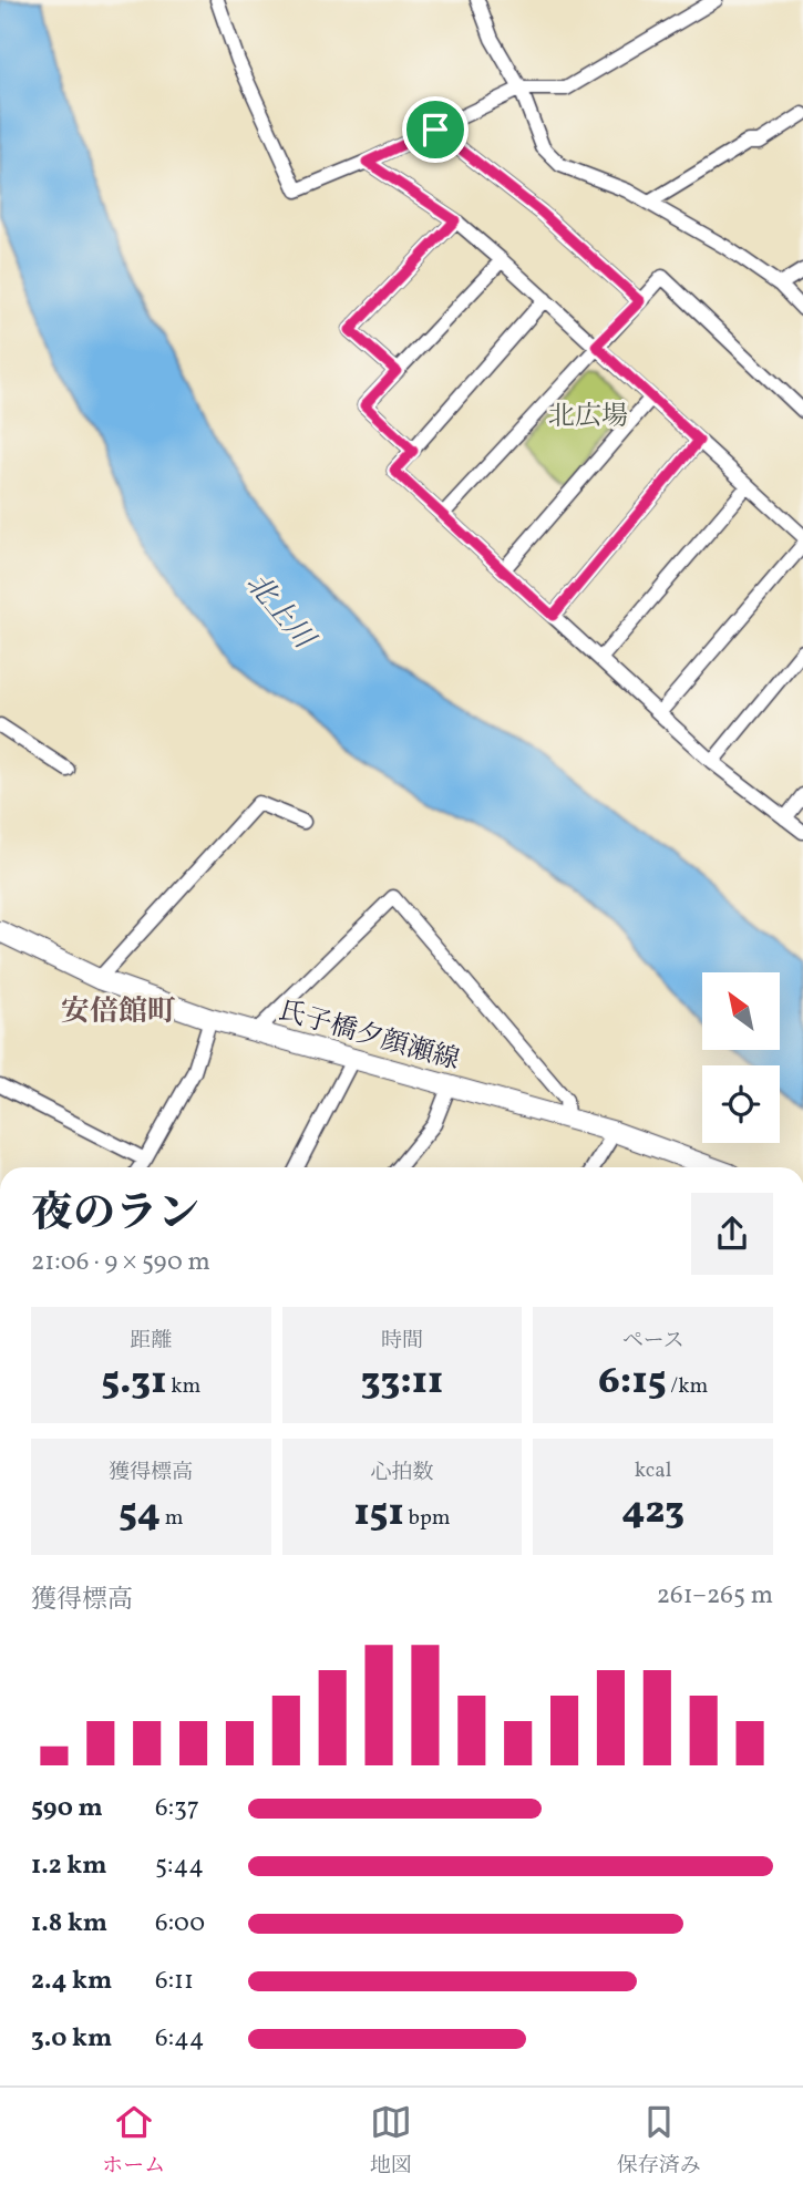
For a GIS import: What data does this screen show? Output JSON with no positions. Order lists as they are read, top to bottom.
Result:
{
  "streets": {
    "main road": ["氏子橋夕顔瀬線"]
  },
  "districts": ["安倍館町"],
  "water": ["北上川"],
  "parks": ["北広場"],
  "north": "top left",
  "page": {
    "heading": ["夜のラン", "21:06 · 9 × 590 m"],
    "stats": [
      ["距離", "5.31 km"],
      ["時間", "33:11"],
      ["ペース", "6:15 /km"],
      ["獲得標高", "54 m"],
      ["心拍数", "151 bpm"],
      ["kcal", "423"]
    ],
    "chart": ["獲得標高", "261–265 m"],
    "list": [
      {
        "name": "590 m",
        "note": "6:37"
      },
      {
        "name": "1.2 km",
        "note": "5:44"
      },
      {
        "name": "1.8 km",
        "note": "6:00"
      },
      {
        "name": "2.4 km",
        "note": "6:11"
      },
      {
        "name": "3.0 km",
        "note": "6:44"
      }
    ],
    "tabs": ["ホーム", "地図", "保存済み"]
  }
}
